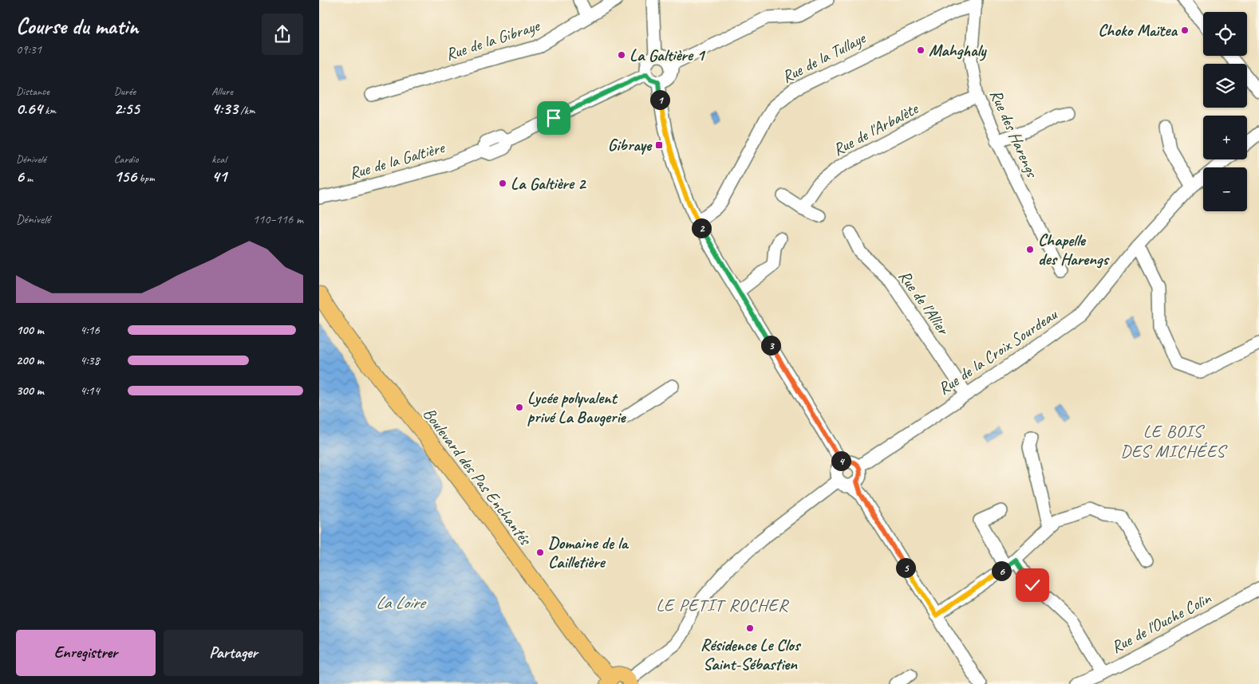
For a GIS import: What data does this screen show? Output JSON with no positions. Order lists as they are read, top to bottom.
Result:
{
  "streets": {
    "main road": ["Boulevard des Pas Enchantés"],
    "street": [
      "Rue de la Gibraye",
      "Rue de la Tullaye",
      "Rue de l'Arbalète",
      "Rue des Harengs",
      "Rue de la Galtière",
      "Rue de l'Allier",
      "Rue de la Croix Sourdeau",
      "Rue de l'Ouche Colin"
    ]
  },
  "crossings": [
    ["Rue de la Tullaye", "Rue des Harengs"],
    ["Rue de l'Arbalète", "Rue des Harengs"],
    ["Rue de l'Allier", "Rue de la Croix Sourdeau"]
  ],
  "districts": ["LE BOIS DES MICHÉES", "LE PETIT ROCHER"],
  "water": ["La Loire"],
  "places": {
    "other": [
      "Choko Maïtea",
      "Mahghaly",
      "La Galtière 1",
      "La Galtière 2",
      "Chapelle des Harengs",
      "Lycée polyvalent privé La Baugerie",
      "Domaine de la Cailletière",
      "Résidence Le Clos Saint-Sébastien"
    ],
    "transit": ["Gibraye"]
  },
  "page": {
    "heading": ["Course du matin", "09:31"],
    "map_buttons": ["+", "−"],
    "stats": [
      ["Distance", "0.64 km"],
      ["Durée", "2:55"],
      ["Allure", "4:33 /km"],
      ["Dénivelé", "6 m"],
      ["Cardio", "156 bpm"],
      ["kcal", "41"]
    ],
    "pins": [
      "1",
      "2",
      "3",
      "4",
      "5",
      "6"
    ],
    "chart": ["Dénivelé", "110–116 m"],
    "list": [
      {
        "name": "100 m",
        "note": "4:16"
      },
      {
        "name": "200 m",
        "note": "4:38"
      },
      {
        "name": "300 m",
        "note": "4:14"
      }
    ],
    "buttons": ["Enregistrer", "Partager"]
  }
}
